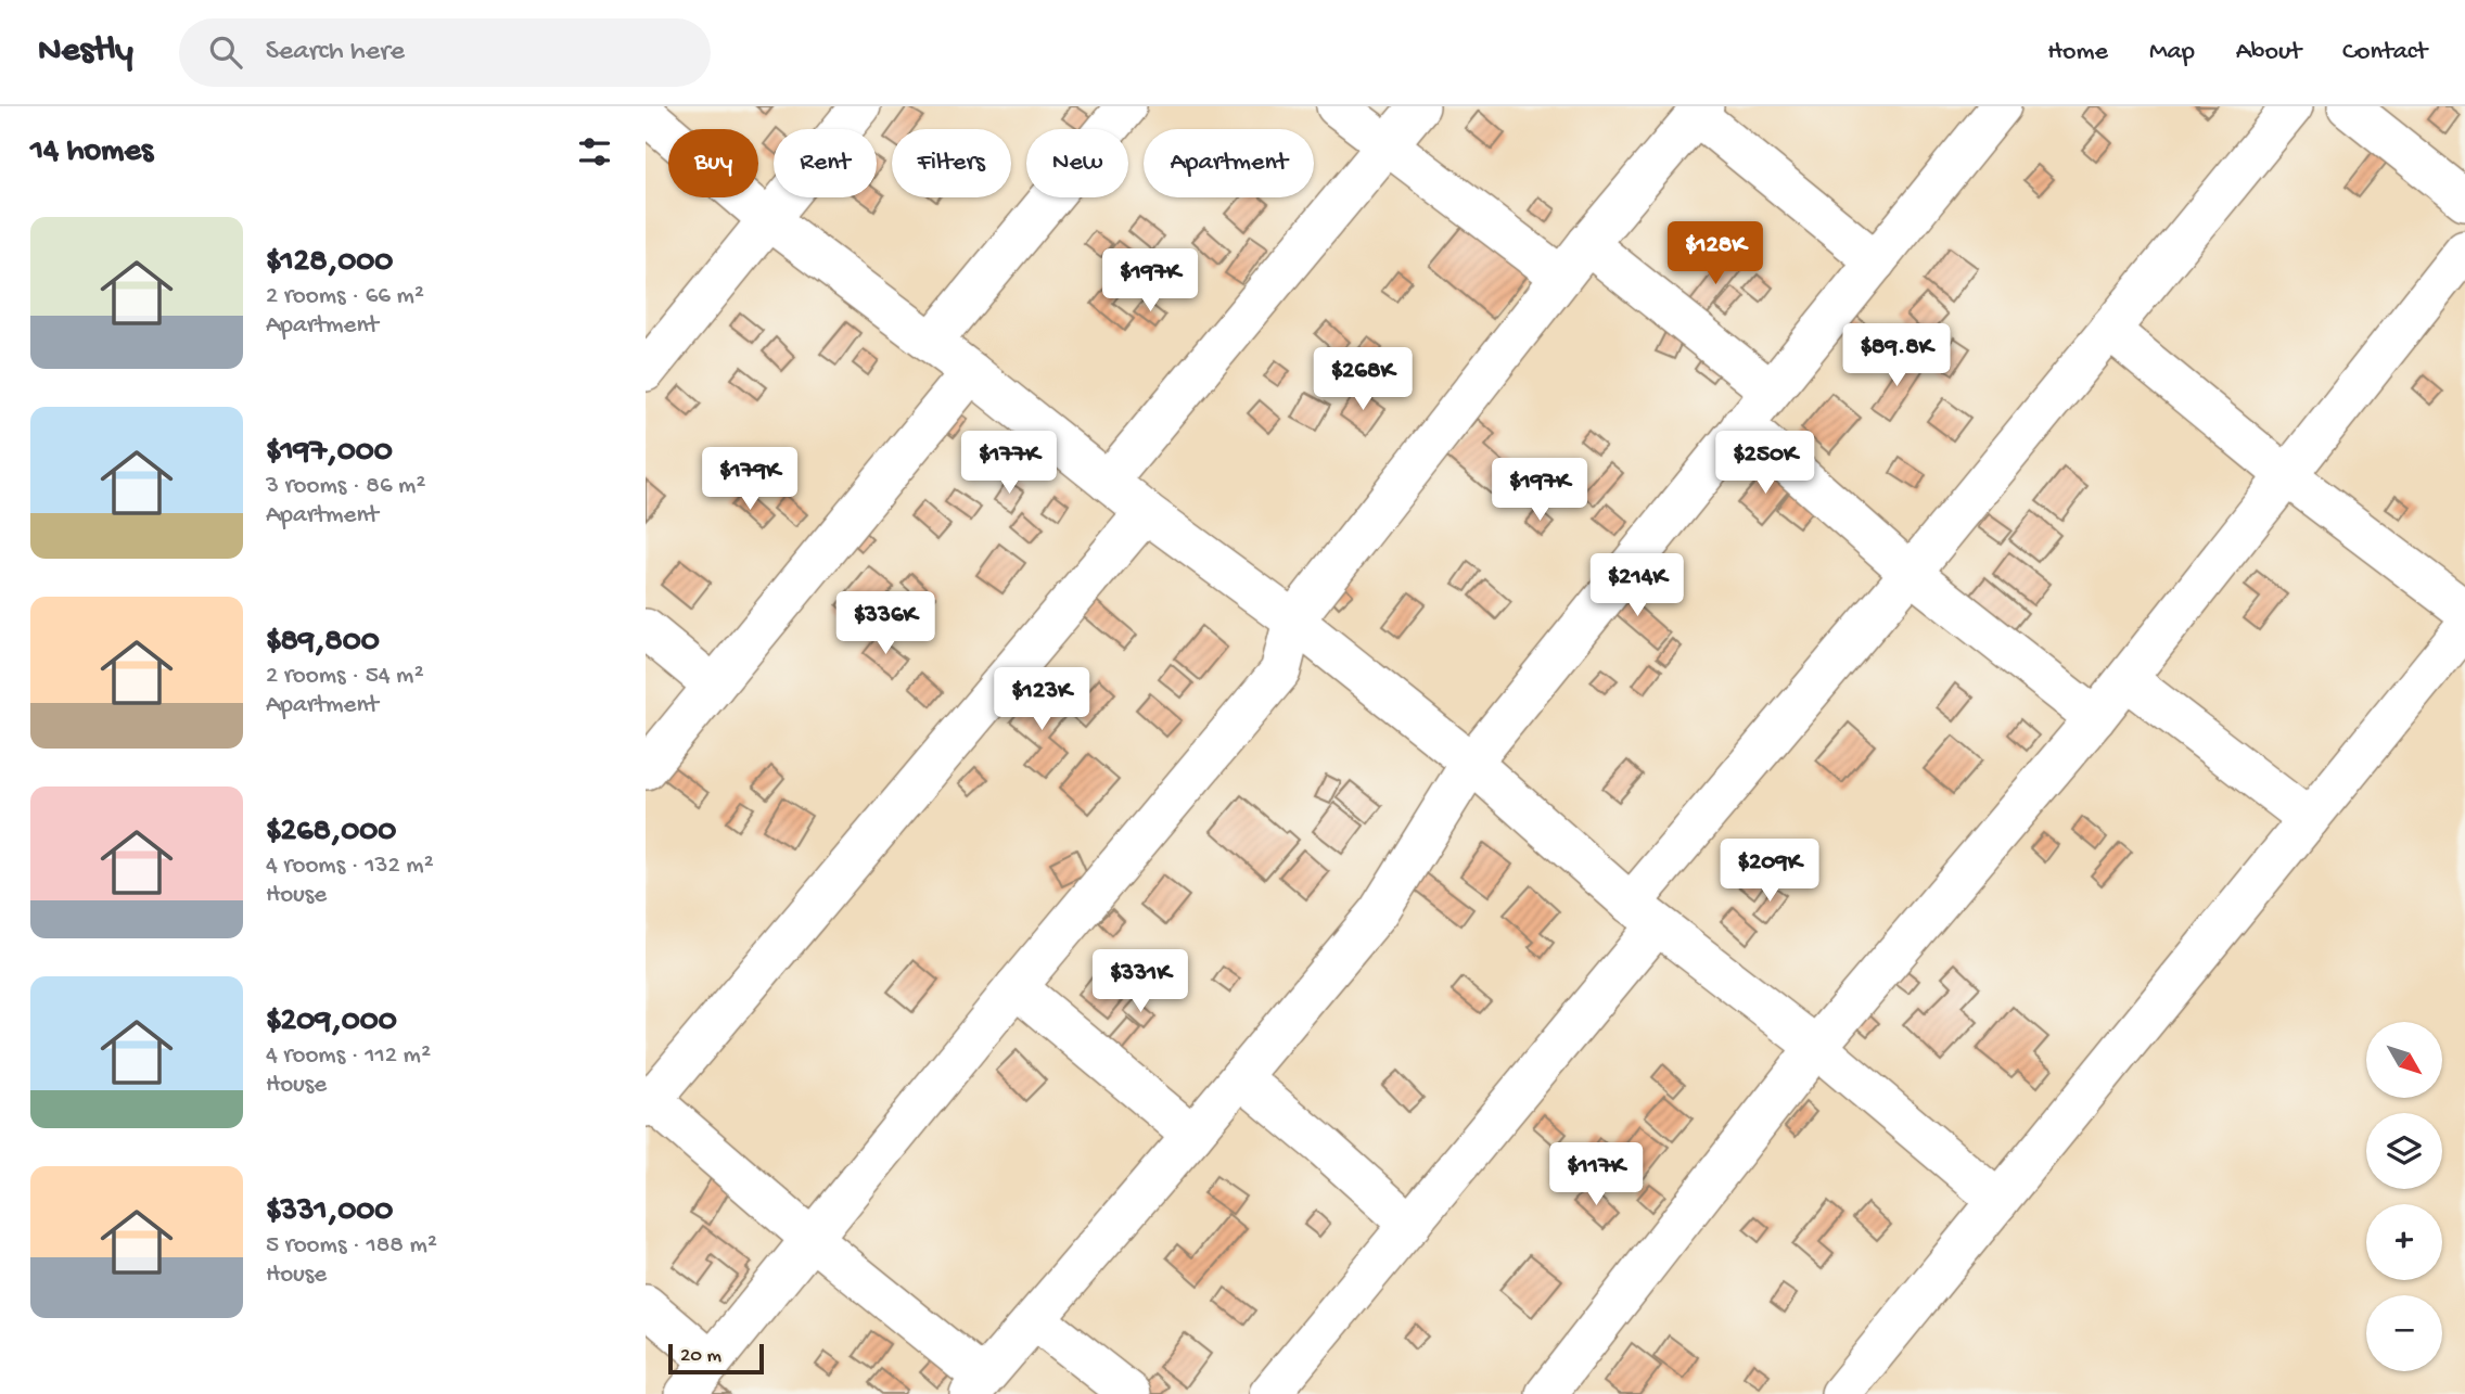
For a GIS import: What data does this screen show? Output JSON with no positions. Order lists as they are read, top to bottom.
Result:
{
  "scale_bar": "20 m",
  "north": "bottom right",
  "page": {
    "header": "Nestly",
    "search": "Search here",
    "nav": [
      "Home",
      "Map",
      "About",
      "Contact"
    ],
    "heading": "14 homes",
    "chip": [
      "Buy",
      "Rent",
      "Filters",
      "New",
      "Apartment"
    ],
    "list": [
      {
        "name": "$128,000",
        "note": "2 rooms · 66 m² · Apartment"
      },
      {
        "name": "$197,000",
        "note": "3 rooms · 86 m² · Apartment"
      },
      {
        "name": "$89,800",
        "note": "2 rooms · 54 m² · Apartment"
      },
      {
        "name": "$268,000",
        "note": "4 rooms · 132 m² · House"
      },
      {
        "name": "$209,000",
        "note": "4 rooms · 112 m² · House"
      },
      {
        "name": "$331,000",
        "note": "5 rooms · 188 m² · House"
      }
    ],
    "price": [
      "$128K",
      "$197K",
      "$89.8K",
      "$268K",
      "$177K",
      "$250K",
      "$179K",
      "$197K",
      "$214K",
      "$336K",
      "$123K",
      "$209K",
      "$331K",
      "$117K"
    ],
    "map_buttons": ["+", "−"],
    "scale": "20 m"
  }
}
